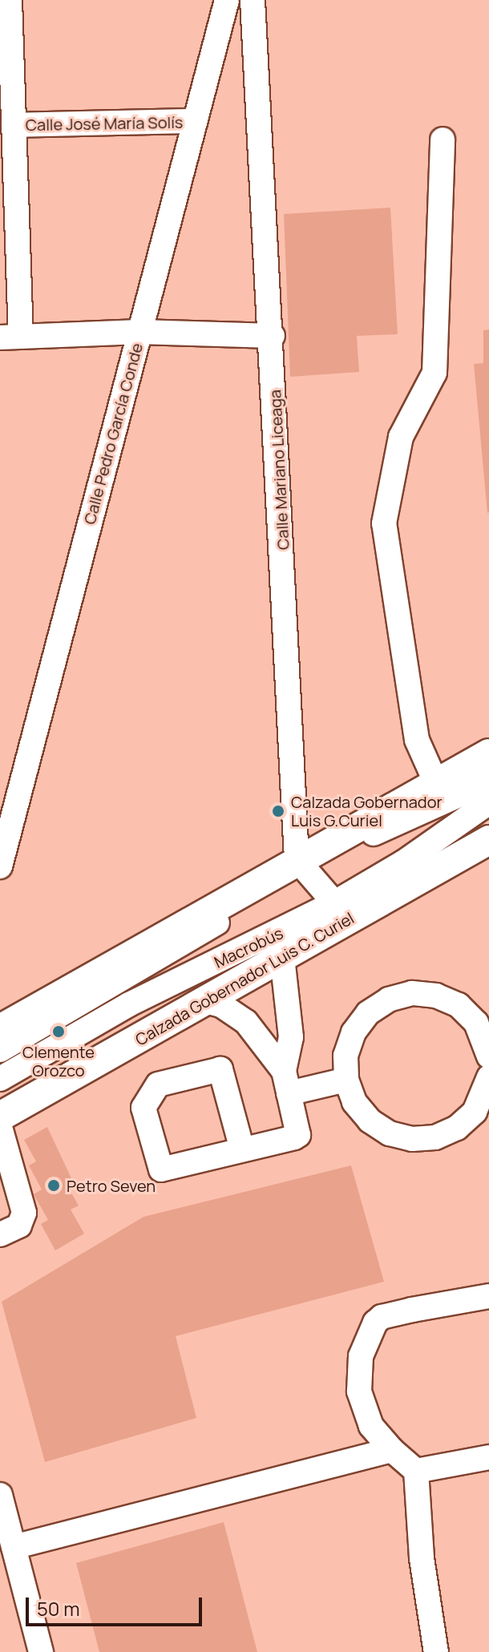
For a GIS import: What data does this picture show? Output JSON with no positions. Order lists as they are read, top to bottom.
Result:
{
  "streets": {
    "main road": ["Calzada Gobernador Luis C. Curiel"],
    "street": [
      "Calle José María Solís",
      "Calle Pedro García Conde",
      "Calle Mariano Liceaga",
      "Macrobús"
    ]
  },
  "crossings": [
    ["Calle José María Solís", "Calle Pedro García Conde"],
    ["Calle Mariano Liceaga", "Macrobús"],
    ["Macrobús", "Calzada Gobernador Luis C. Curiel"]
  ],
  "places": ["Calzada Gobernador Luis G.Curiel", "Clemente Orozco", "Petro Seven"],
  "scale_bar": "50 m"
}
